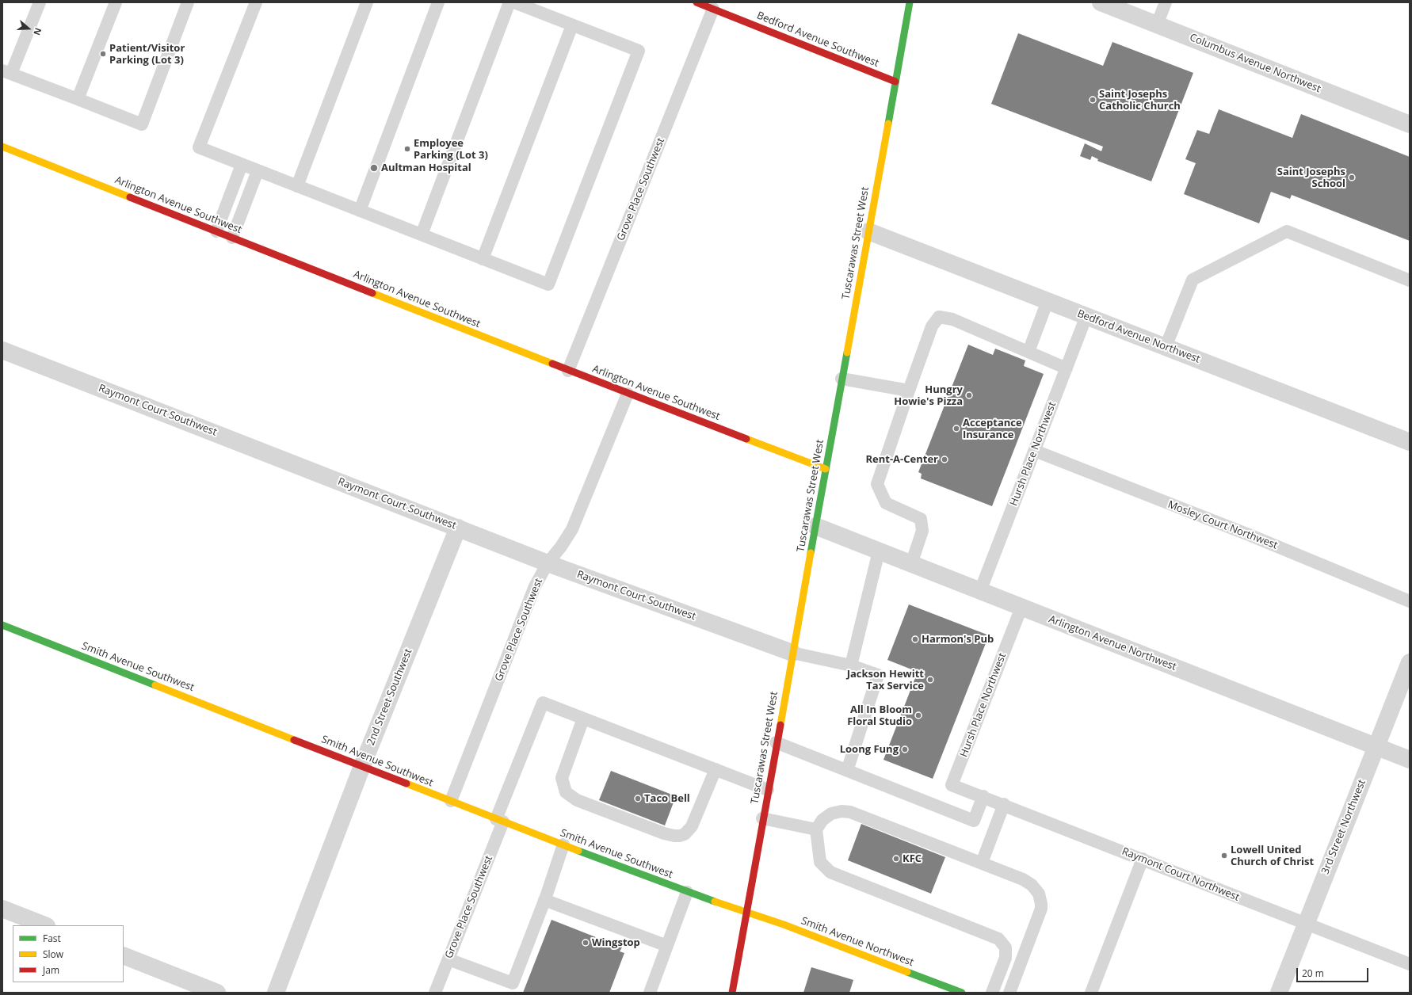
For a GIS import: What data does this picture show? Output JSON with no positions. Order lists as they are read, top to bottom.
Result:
{
  "streets": {
    "street": [
      "Bedford Avenue Southwest",
      "Columbus Avenue Northwest",
      "Arlington Avenue Southwest",
      "Tuscarawas Street West",
      "Bedford Avenue Northwest",
      "Raymont Court Southwest",
      "Arlington Avenue Northwest",
      "Smith Avenue Southwest",
      "2nd Street Southwest",
      "3rd Street Northwest",
      "Smith Avenue Northwest"
    ],
    "lane": [
      "Grove Place Southwest",
      "Hursh Place Northwest",
      "Mosley Court Northwest",
      "Raymont Court Northwest"
    ]
  },
  "crossings": [
    ["Bedford Avenue Southwest", "Grove Place Southwest"],
    ["Bedford Avenue Southwest", "Tuscarawas Street West"],
    ["Grove Place Southwest", "Arlington Avenue Southwest"],
    ["Grove Place Southwest", "Raymont Court Southwest"],
    ["Grove Place Southwest", "Smith Avenue Southwest"],
    ["Arlington Avenue Southwest", "Tuscarawas Street West"],
    ["Tuscarawas Street West", "Bedford Avenue Northwest"],
    ["Tuscarawas Street West", "Raymont Court Southwest"],
    ["Tuscarawas Street West", "Arlington Avenue Northwest"],
    ["Tuscarawas Street West", "Smith Avenue Southwest"],
    ["Tuscarawas Street West", "Smith Avenue Northwest"],
    ["Bedford Avenue Northwest", "Hursh Place Northwest"],
    ["Raymont Court Southwest", "2nd Street Southwest"],
    ["Hursh Place Northwest", "Mosley Court Northwest"],
    ["Hursh Place Northwest", "Arlington Avenue Northwest"],
    ["Hursh Place Northwest", "Raymont Court Northwest"],
    ["Arlington Avenue Northwest", "3rd Street Northwest"],
    ["Smith Avenue Southwest", "2nd Street Southwest"],
    ["Smith Avenue Southwest", "Smith Avenue Northwest"],
    ["3rd Street Northwest", "Raymont Court Northwest"]
  ],
  "places": [
    "Patient/Visitor Parking (Lot 3)",
    "Saint Josephs Catholic Church",
    "Employee Parking (Lot 3)",
    "Aultman Hospital",
    "Saint Josephs School",
    "Hungry Howie's Pizza",
    "Acceptance Insurance",
    "Rent-A-Center",
    "Harmon's Pub",
    "Jackson Hewitt Tax Service",
    "All In Bloom Floral Studio",
    "Loong Fung",
    "Taco Bell",
    "Lowell United Church of Christ",
    "KFC",
    "Wingstop"
  ],
  "legend": ["Fast", "Slow", "Jam"],
  "scale_bar": "20 m",
  "north": "right"
}
